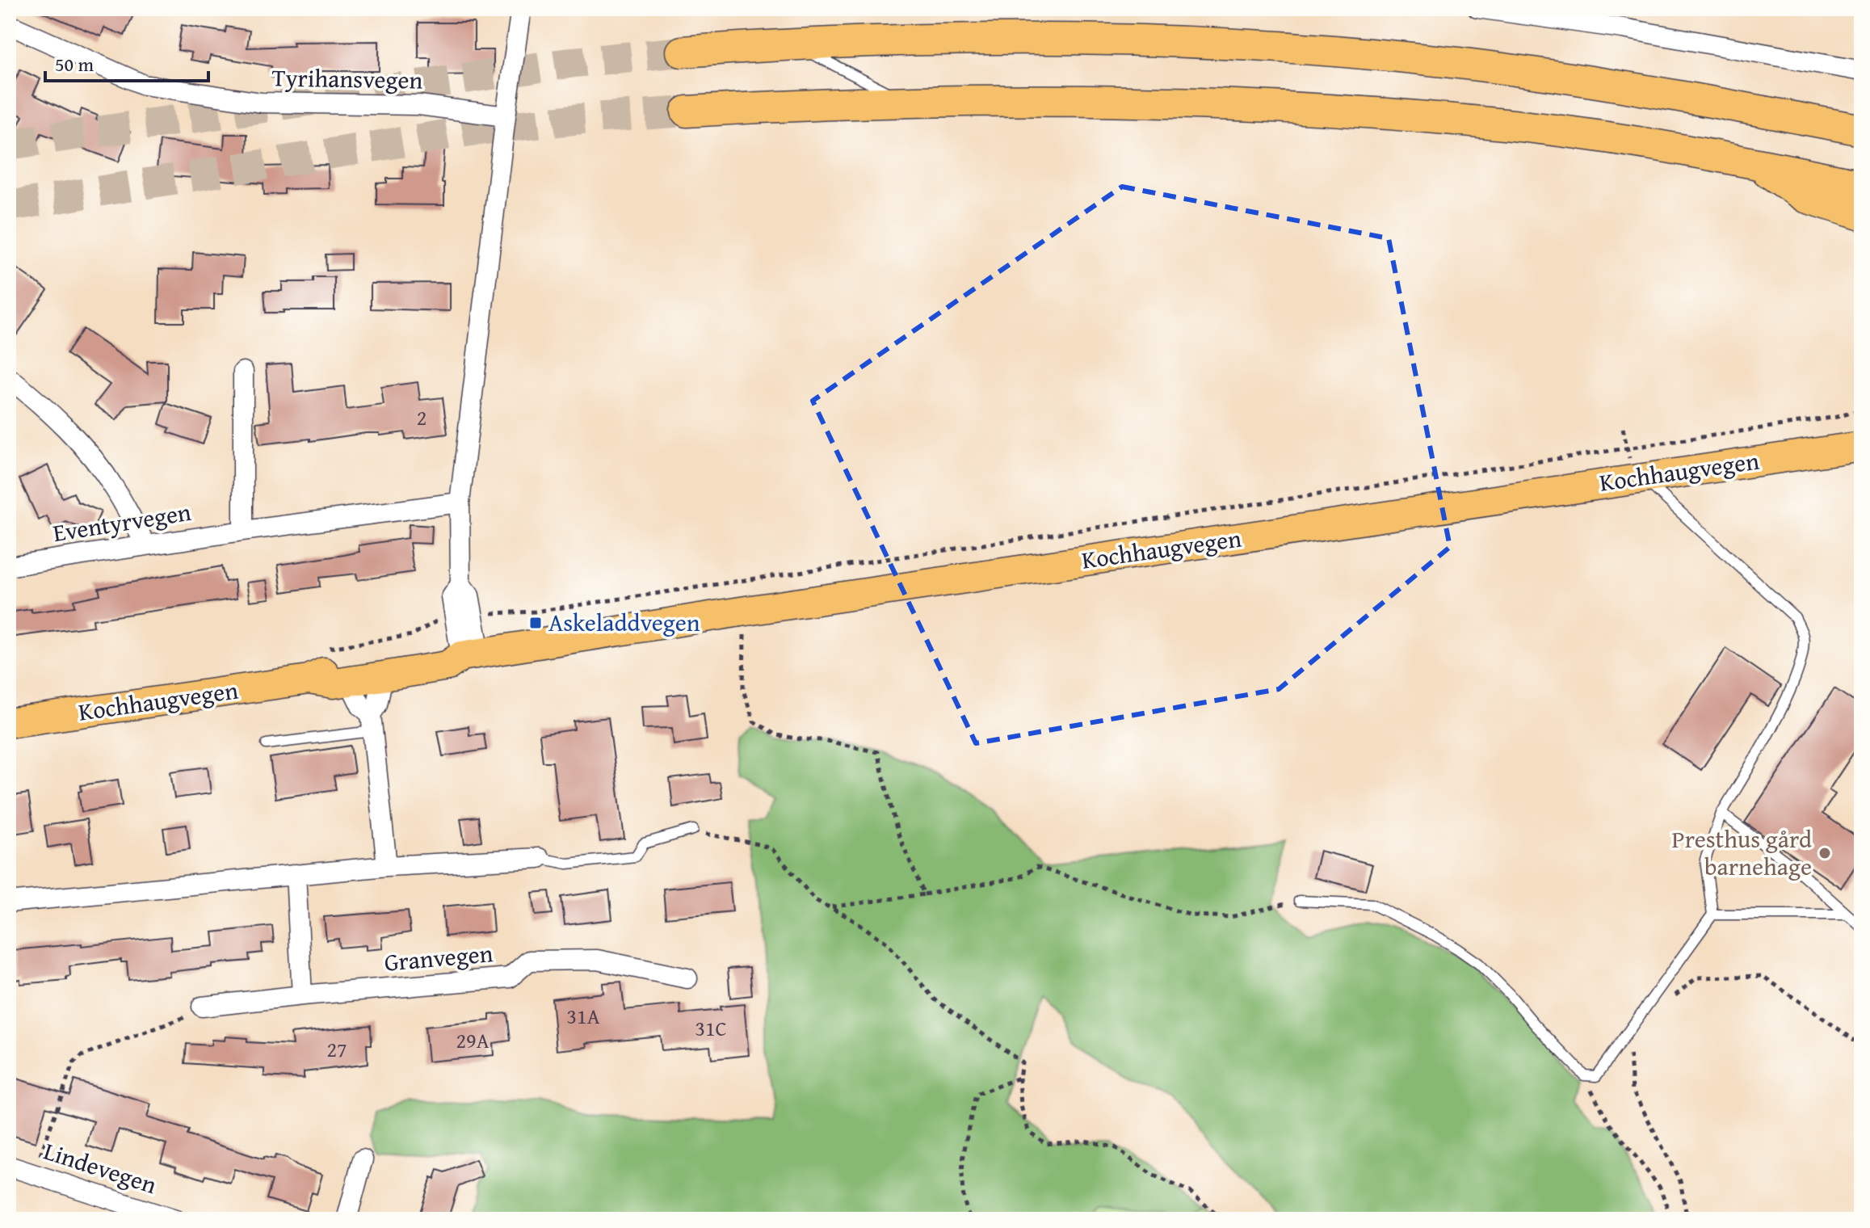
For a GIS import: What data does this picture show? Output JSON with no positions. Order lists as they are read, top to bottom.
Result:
{
  "streets": {
    "main road": ["Kochhaugvegen"],
    "street": [
      "Tyrihansvegen",
      "Eventyrvegen",
      "Granvegen",
      "Lindevegen"
    ]
  },
  "places": {
    "transit": ["Askeladdvegen"],
    "other": ["Presthus gård barnehage"]
  },
  "house_numbers": [
    "2",
    "31A",
    "31C",
    "29A",
    "27"
  ],
  "scale_bar": "50 m"
}
